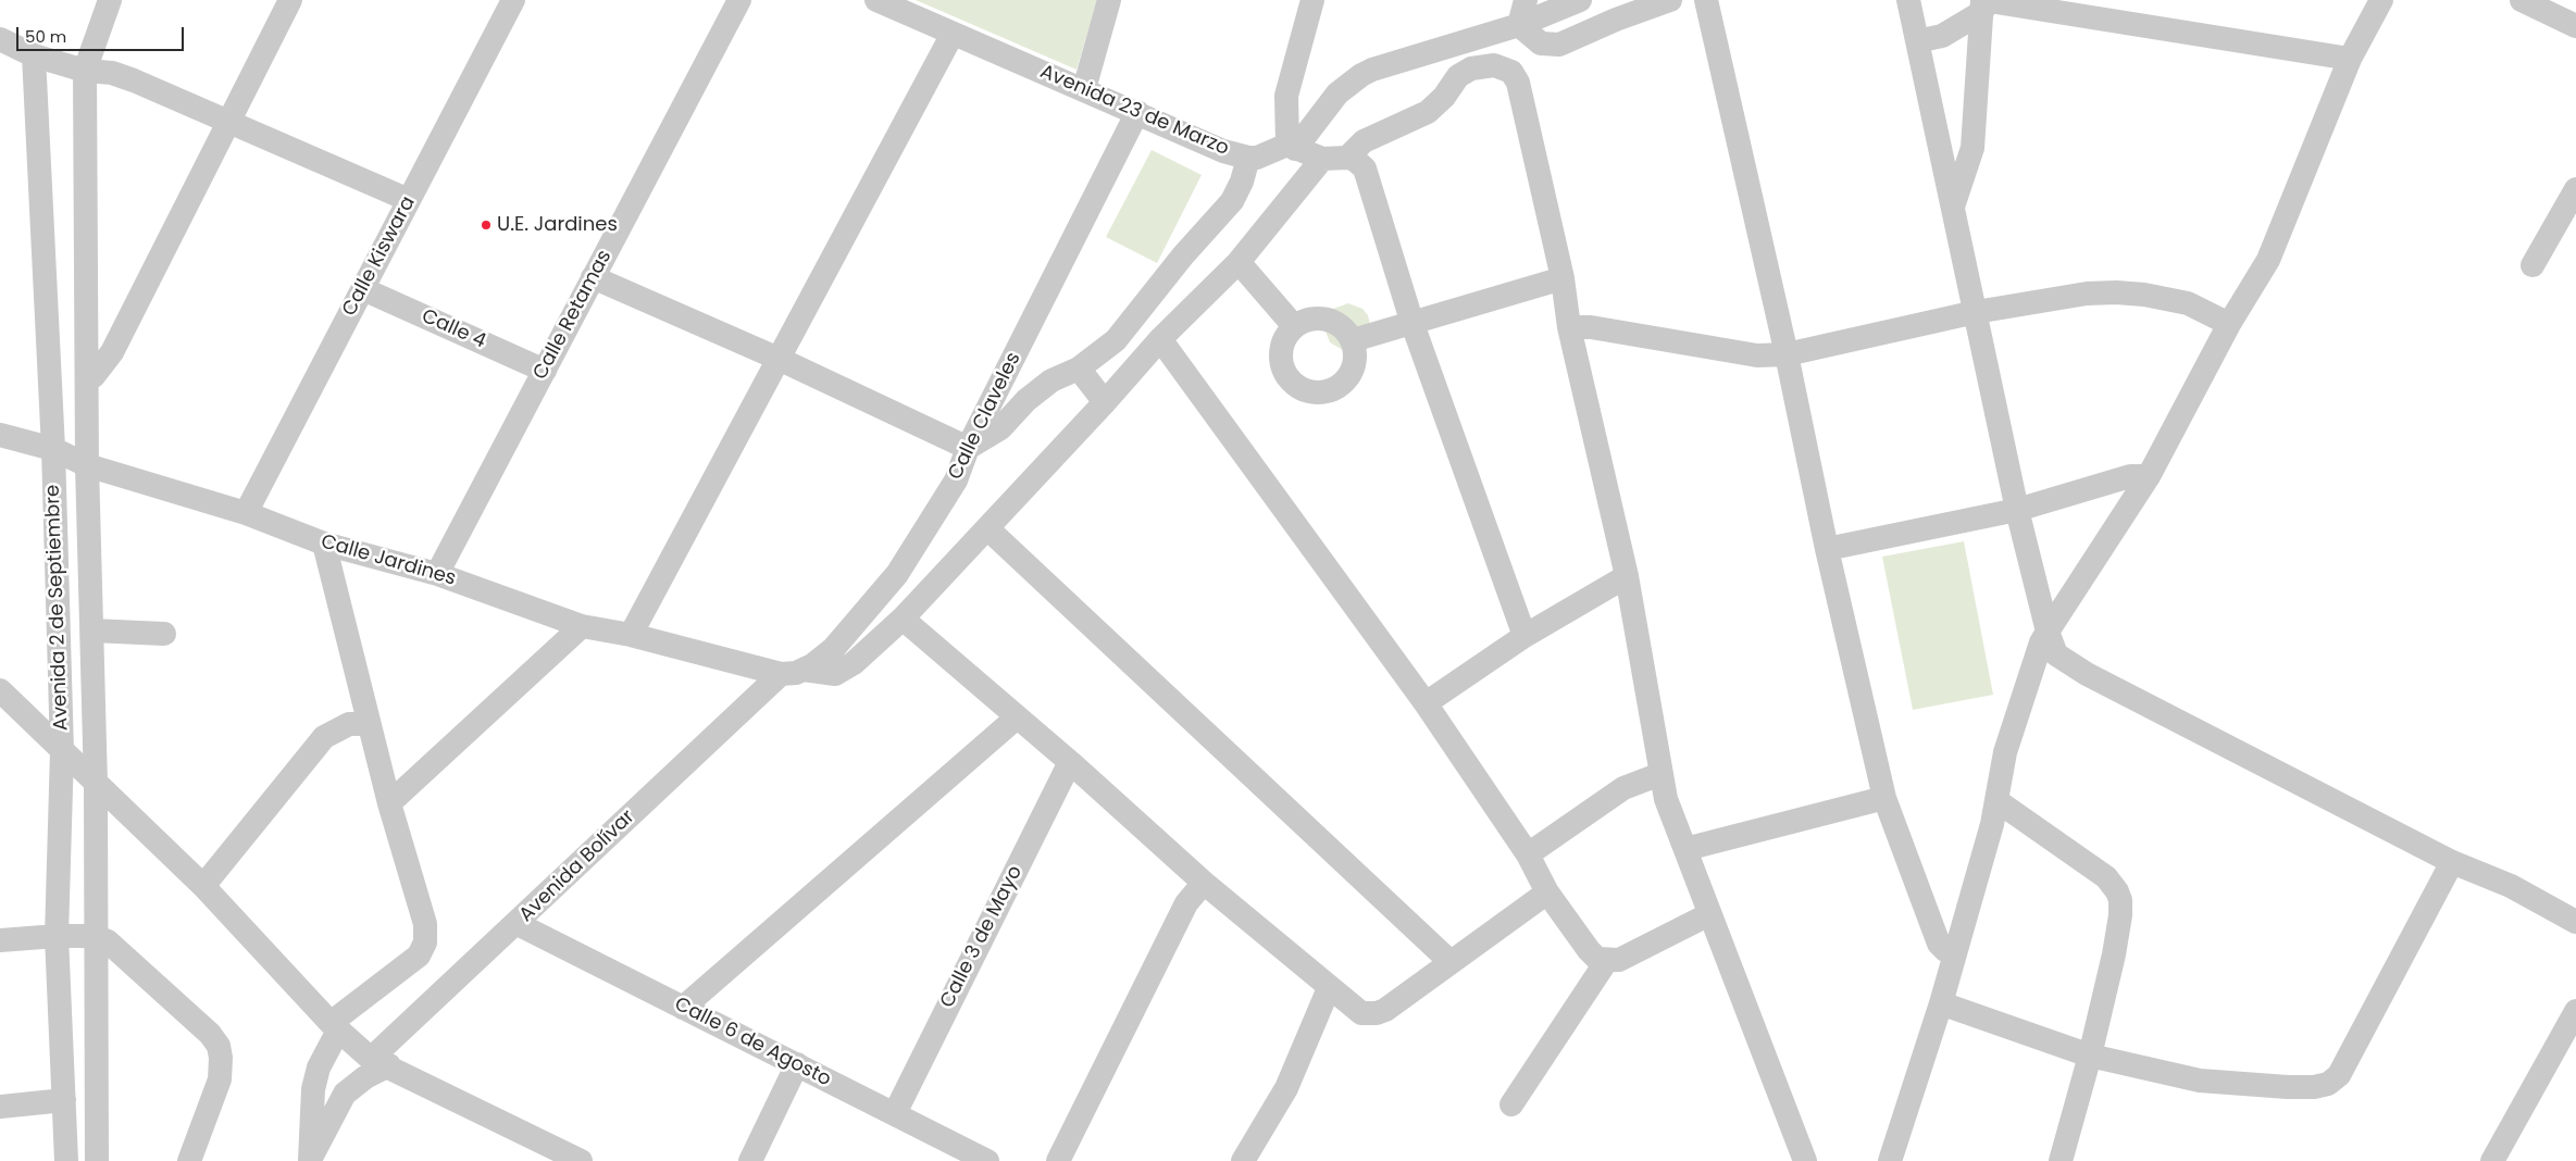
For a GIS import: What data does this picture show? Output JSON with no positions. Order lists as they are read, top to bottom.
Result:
{
  "streets": {
    "street": [
      "Avenida 23 de Marzo",
      "Calle Kiswara",
      "Calle Retamas",
      "Calle 4",
      "Calle Claveles",
      "Calle Jardines",
      "Avenida 2 de Septiembre",
      "Avenida Bolívar",
      "Calle 3 de Mayo",
      "Calle 6 de Agosto"
    ]
  },
  "crossings": [
    ["Avenida 23 de Marzo", "Calle Claveles"],
    ["Calle Kiswara", "Calle 4"],
    ["Calle Kiswara", "Calle Jardines"],
    ["Calle Retamas", "Calle 4"],
    ["Calle Retamas", "Calle Jardines"],
    ["Calle Claveles", "Calle Jardines"],
    ["Calle Claveles", "Avenida Bolívar"],
    ["Calle Jardines", "Avenida 2 de Septiembre"],
    ["Calle Jardines", "Avenida Bolívar"],
    ["Avenida Bolívar", "Calle 6 de Agosto"],
    ["Calle 3 de Mayo", "Calle 6 de Agosto"]
  ],
  "places": ["U.E. Jardines"],
  "scale_bar": "50 m"
}
